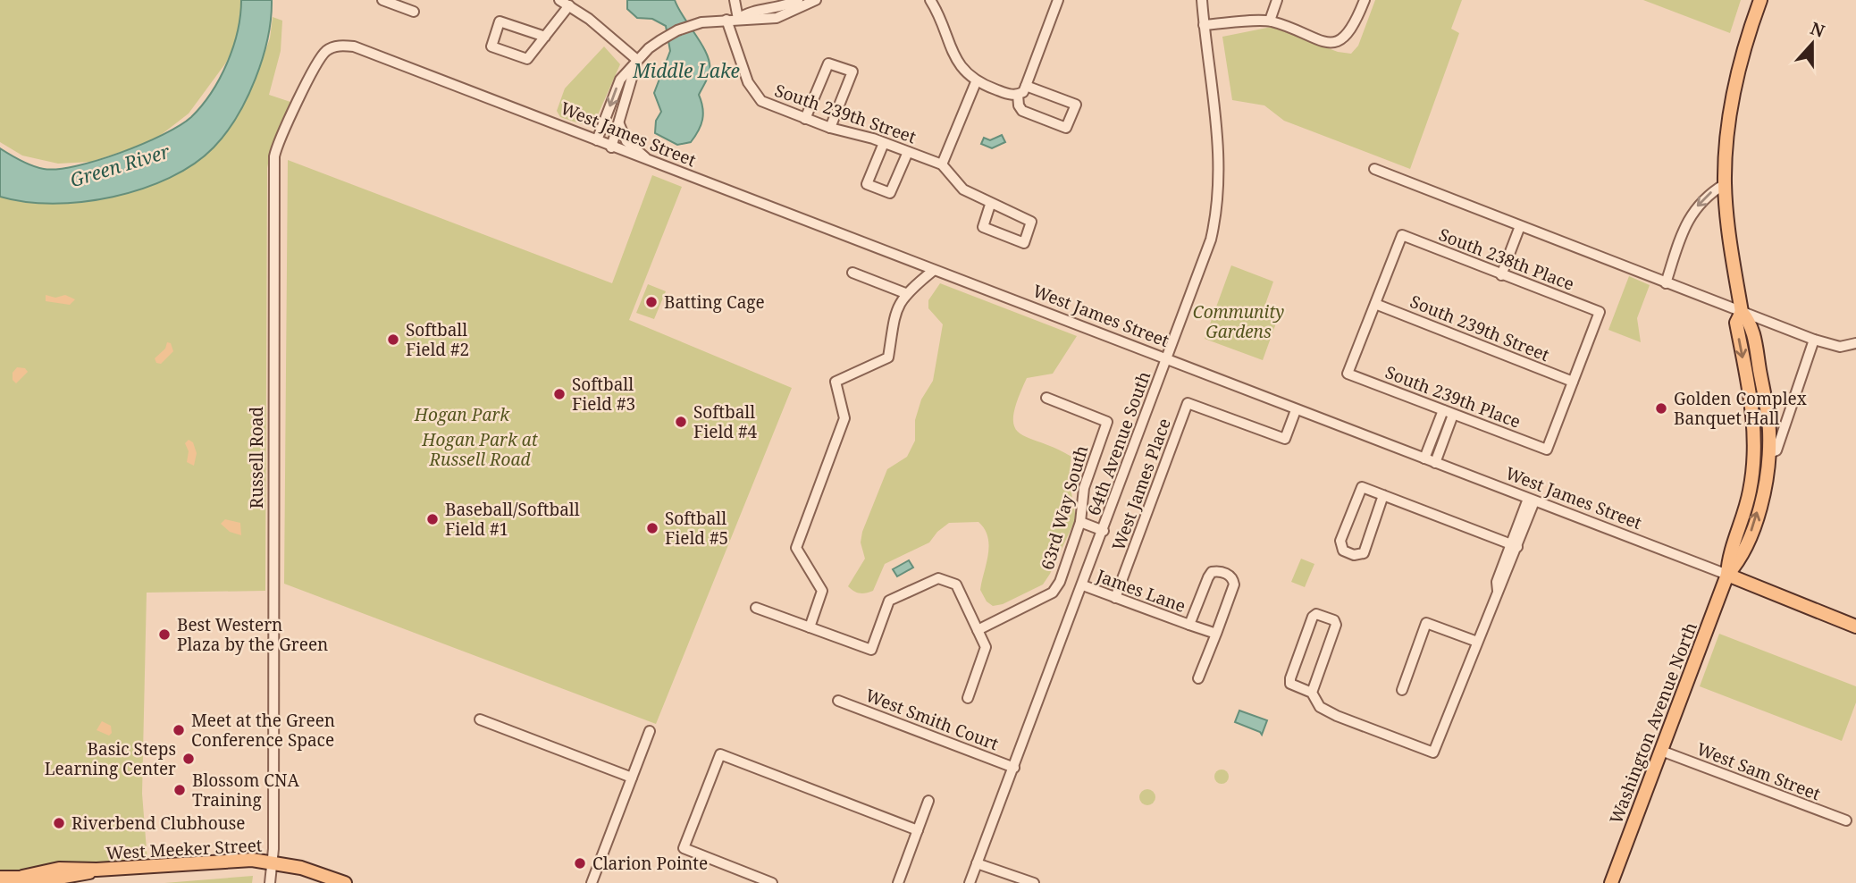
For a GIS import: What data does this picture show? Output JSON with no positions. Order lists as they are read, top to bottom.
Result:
{
  "streets": {
    "main road": ["West James Street", "Washington Avenue North", "West Meeker Street"],
    "street": [
      "South 239th Street",
      "South 238th Place",
      "South 239th Place",
      "64th Avenue South",
      "Russell Road",
      "West James Place",
      "63rd Way South",
      "James Lane",
      "West Smith Court",
      "West Sam Street"
    ]
  },
  "crossings": [
    ["South 239th Street", "South 238th Place"],
    ["South 239th Street", "South 239th Place"],
    ["West James Street", "64th Avenue South"],
    ["West James Street", "Russell Road"],
    ["West James Street", "West James Place"],
    ["West James Street", "Washington Avenue North"],
    ["South 238th Place", "South 239th Place"],
    ["64th Avenue South", "James Lane"],
    ["64th Avenue South", "West Smith Court"],
    ["Russell Road", "West Meeker Street"],
    ["West James Place", "James Lane"],
    ["Washington Avenue North", "West Sam Street"]
  ],
  "water": ["Middle Lake", "Green River"],
  "parks": ["Community Gardens", "Hogan Park", "Hogan Park at Russell Road"],
  "places": [
    "Batting Cage",
    "Softball Field #2",
    "Softball Field #3",
    "Golden Complex Banquet Hall",
    "Softball Field #4",
    "Baseball/Softball Field #1",
    "Softball Field #5",
    "Best Western Plaza by the Green",
    "Meet at the Green Conference Space",
    "Basic Steps Learning Center",
    "Blossom CNA Training",
    "Riverbend Clubhouse",
    "Clarion Pointe"
  ],
  "north": "top"
}
